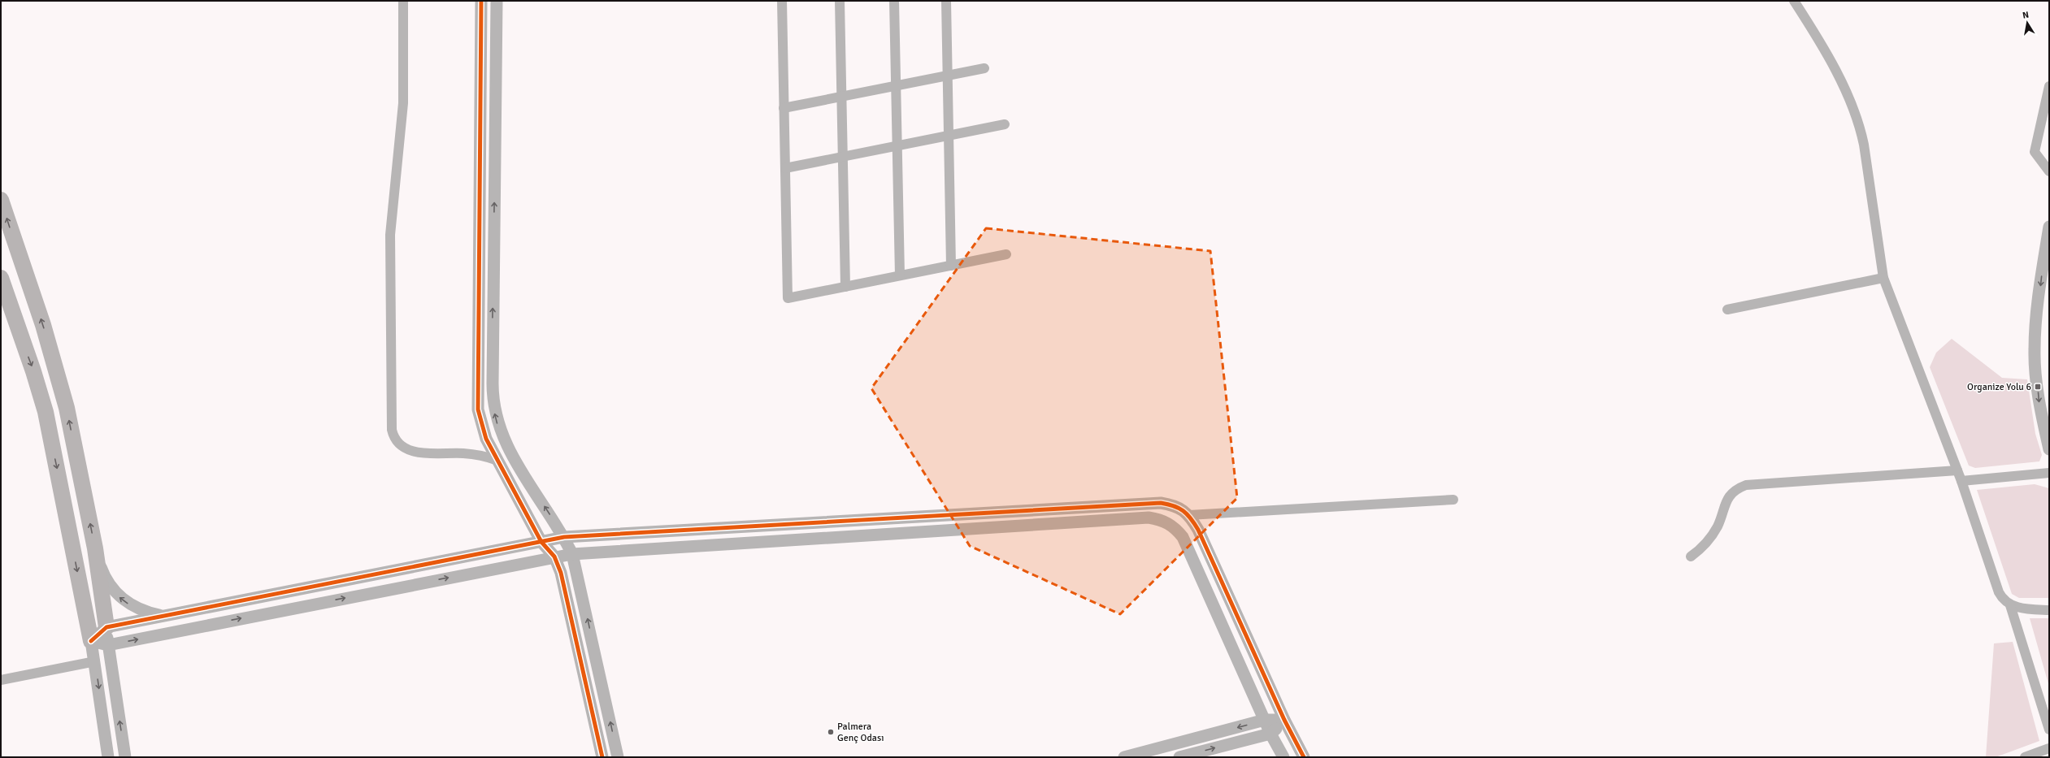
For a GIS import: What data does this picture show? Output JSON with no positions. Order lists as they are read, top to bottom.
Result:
{
  "places": {
    "transit": ["Organize Yolu 6"],
    "other": ["Palmera Genç Odası"]
  },
  "north": "top"
}
